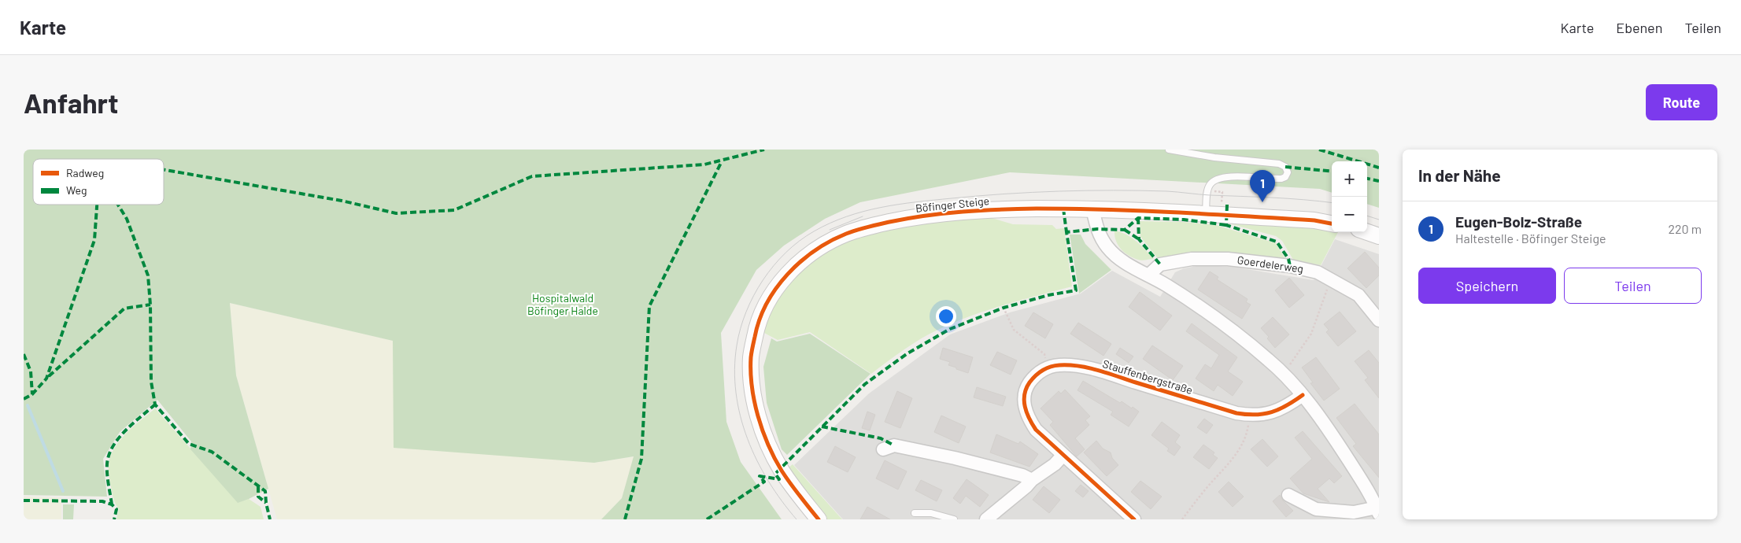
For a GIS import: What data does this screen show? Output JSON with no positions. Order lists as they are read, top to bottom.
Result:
{
  "streets": {
    "street": ["Böfinger Steige", "Goerdelerweg", "Stauffenbergstraße"]
  },
  "parks": ["Hospitalwald Böfinger Halde"],
  "legend": ["Radweg", "Weg"],
  "page": {
    "header": "Karte",
    "nav": ["Karte", "Ebenen", "Teilen"],
    "buttons": [
      "Route",
      ["Speichern", "Teilen"]
    ],
    "title": "Anfahrt",
    "heading": "In der Nähe",
    "map_buttons": ["+", "−"],
    "pins": "1",
    "list": [
      {
        "mark": "1",
        "name": "Eugen-Bolz-Straße",
        "note": "Haltestelle · Böfinger Steige",
        "value": "220 m"
      }
    ]
  }
}
